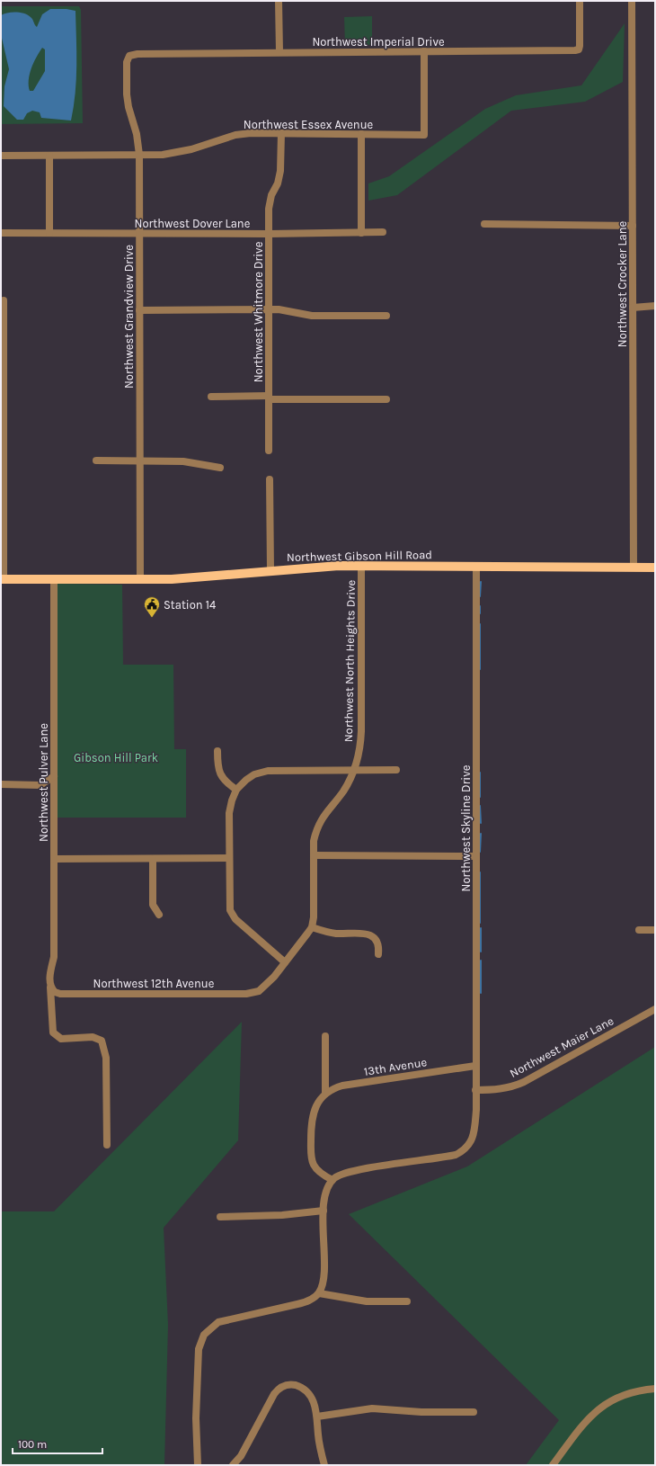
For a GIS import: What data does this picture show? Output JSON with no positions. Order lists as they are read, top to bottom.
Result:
{
  "streets": {
    "main road": ["Northwest Gibson Hill Road"],
    "street": [
      "Northwest Imperial Drive",
      "Northwest Essex Avenue",
      "Northwest Dover Lane",
      "Northwest Crocker Lane",
      "Northwest Whitmore Drive",
      "Northwest Grandview Drive",
      "Northwest North Heights Drive",
      "Northwest Pulver Lane",
      "Northwest Skyline Drive",
      "Northwest 12th Avenue",
      "Northwest Maier Lane",
      "13th Avenue"
    ]
  },
  "crossings": [
    ["Northwest Imperial Drive", "Northwest Essex Avenue"],
    ["Northwest Imperial Drive", "Northwest Grandview Drive"],
    ["Northwest Essex Avenue", "Northwest Whitmore Drive"],
    ["Northwest Essex Avenue", "Northwest Grandview Drive"],
    ["Northwest Dover Lane", "Northwest Whitmore Drive"],
    ["Northwest Dover Lane", "Northwest Grandview Drive"],
    ["Northwest Crocker Lane", "Northwest Gibson Hill Road"],
    ["Northwest Grandview Drive", "Northwest Gibson Hill Road"],
    ["Northwest Gibson Hill Road", "Northwest North Heights Drive"],
    ["Northwest Gibson Hill Road", "Northwest Pulver Lane"],
    ["Northwest Gibson Hill Road", "Northwest Skyline Drive"],
    ["Northwest Pulver Lane", "Northwest 12th Avenue"],
    ["Northwest Skyline Drive", "Northwest Maier Lane"],
    ["Northwest Skyline Drive", "13th Avenue"]
  ],
  "parks": ["Gibson Hill Park"],
  "places": {
    "public building": ["Station 14"]
  },
  "scale_bar": "100 m"
}
